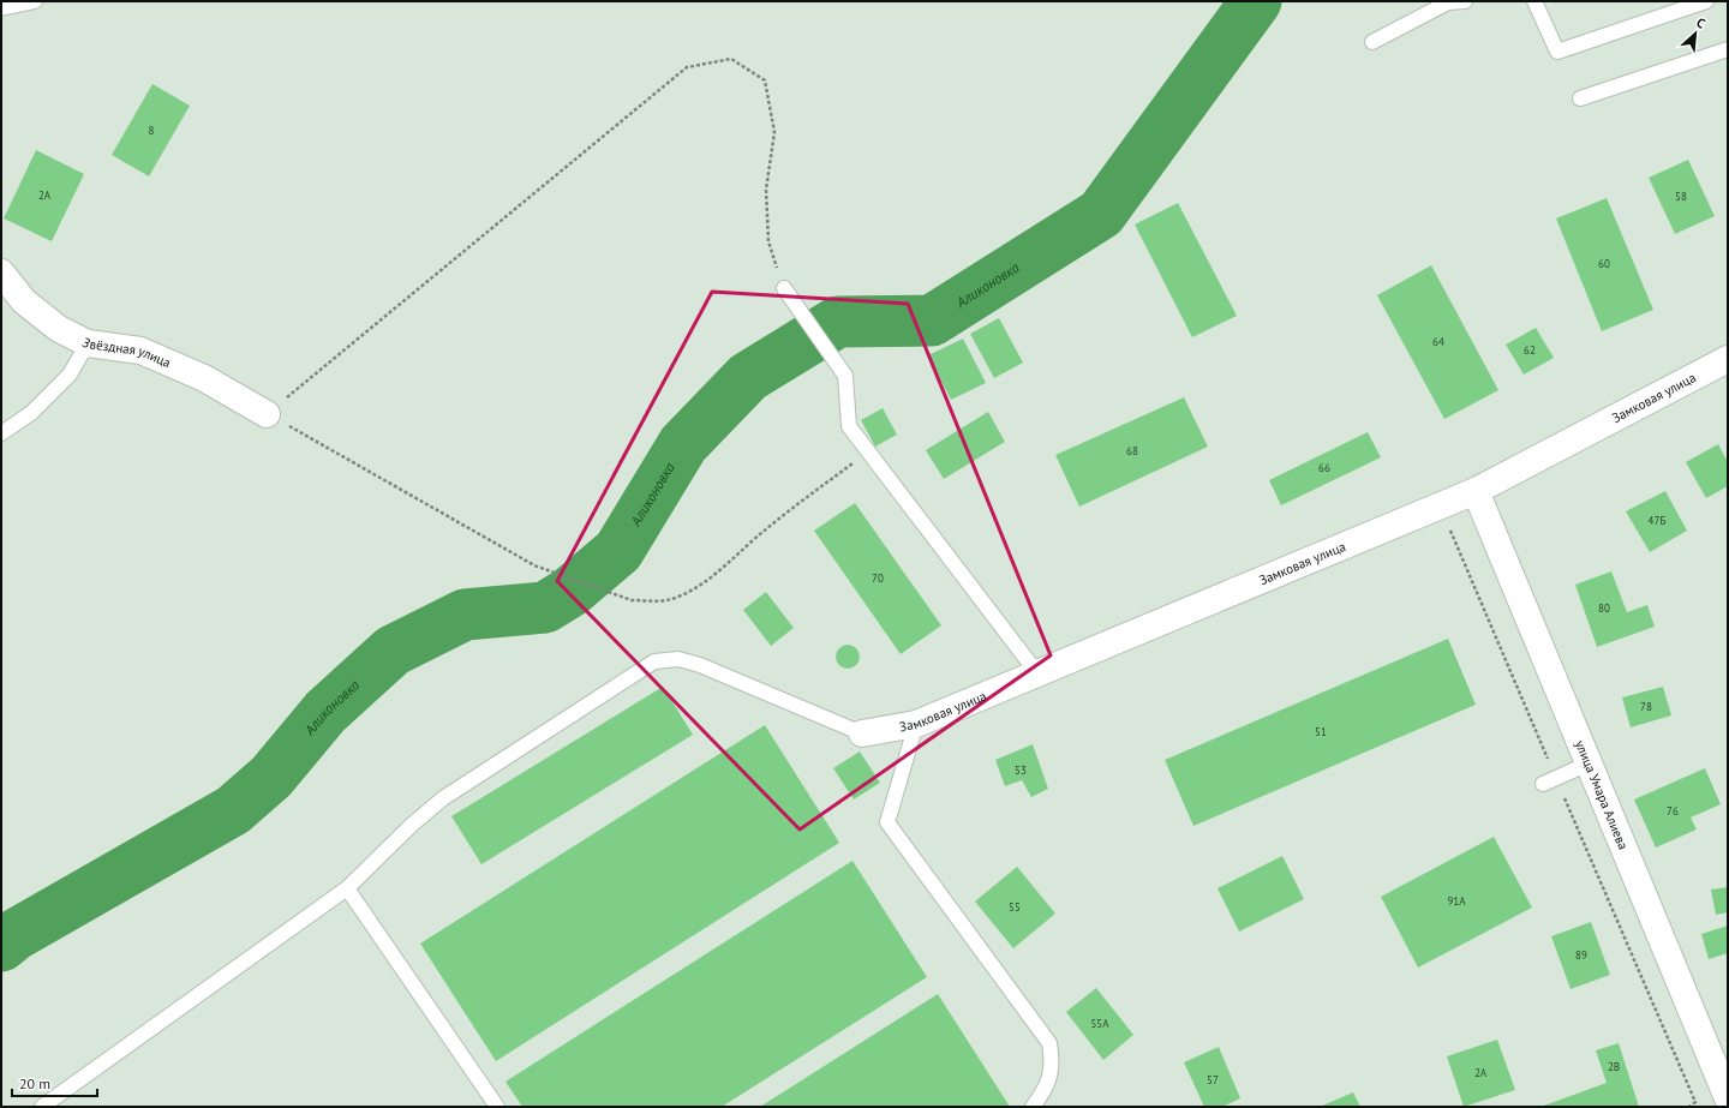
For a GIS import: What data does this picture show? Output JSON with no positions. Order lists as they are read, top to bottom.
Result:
{
  "streets": {
    "street": ["Звёздная улица", "Замковая улица", "улица Умара Алиева"]
  },
  "crossings": [
    ["Замковая улица", "улица Умара Алиева"]
  ],
  "water": ["Аликоновка"],
  "house_numbers": [
    "8",
    "2А",
    "58",
    "60",
    "64",
    "62",
    "68",
    "66",
    "47Б",
    "70",
    "80",
    "78",
    "51",
    "53",
    "76",
    "91А",
    "55",
    "89",
    "55А",
    "2В",
    "2А",
    "57"
  ],
  "scale_bar": "20 m",
  "north": "top right"
}
